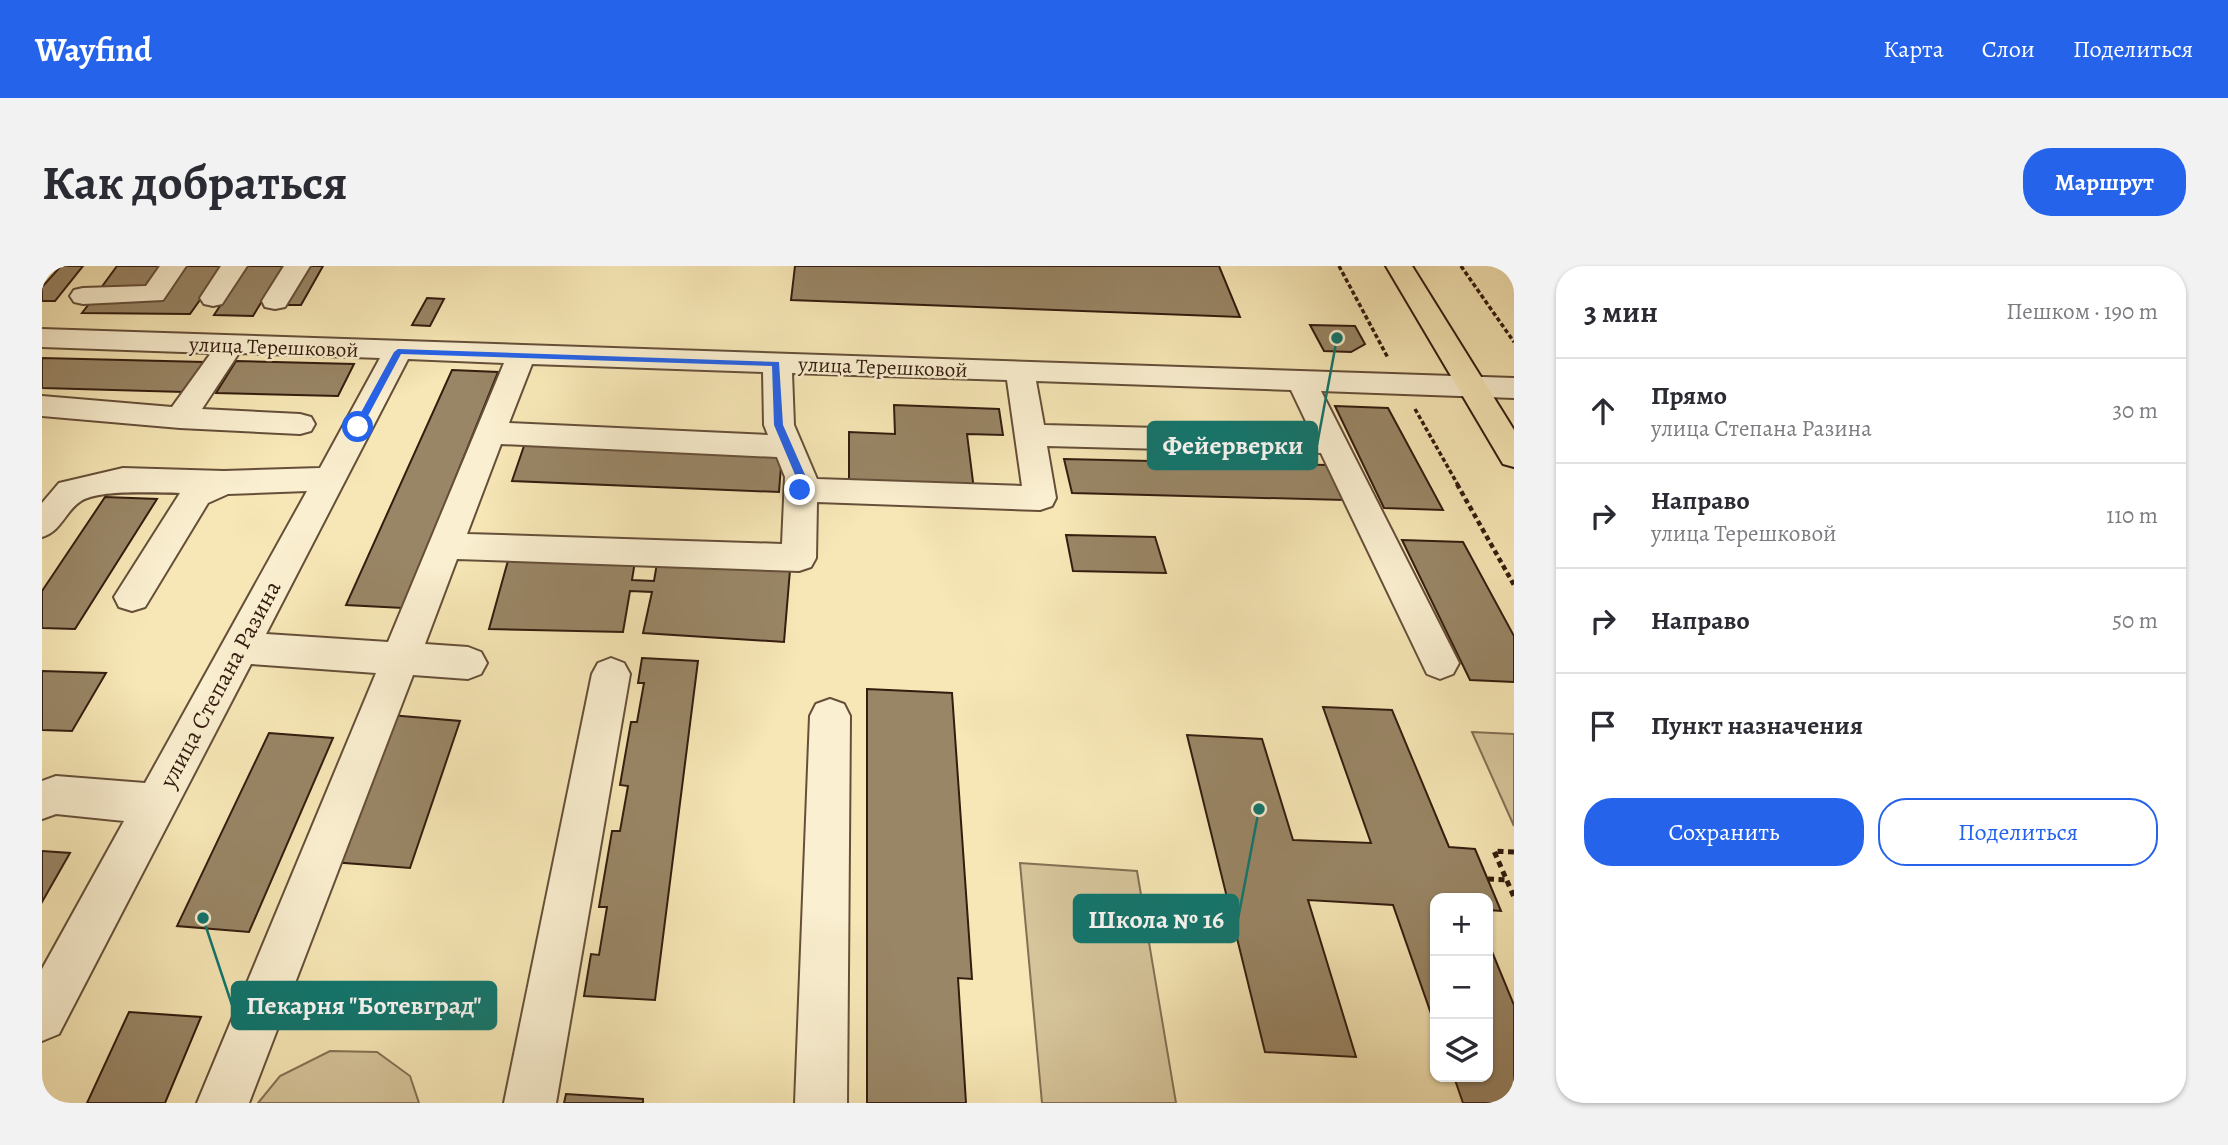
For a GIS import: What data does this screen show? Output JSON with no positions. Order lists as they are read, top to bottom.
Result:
{
  "streets": {
    "street": ["улица Терешковой", "улица Степана Разина"]
  },
  "crossings": [
    ["улица Терешковой", "улица Степана Разина"]
  ],
  "places": ["Фейерверки", "Школа № 16", "Пекарня \"Ботевград\""],
  "page": {
    "header": "Wayfind",
    "nav": ["Карта", "Слои", "Поделиться"],
    "buttons": [
      "Маршрут",
      ["Сохранить", "Поделиться"]
    ],
    "title": "Как добраться",
    "heading": ["3 мин", "Пешком · 190 m"],
    "list": [
      ["Прямо", "улица Степана Разина", "30 m"],
      ["Направо", "улица Терешковой", "110 m"],
      ["Направо", "50 m"],
      "Пункт назначения"
    ],
    "map_buttons": ["+", "−"]
  }
}
